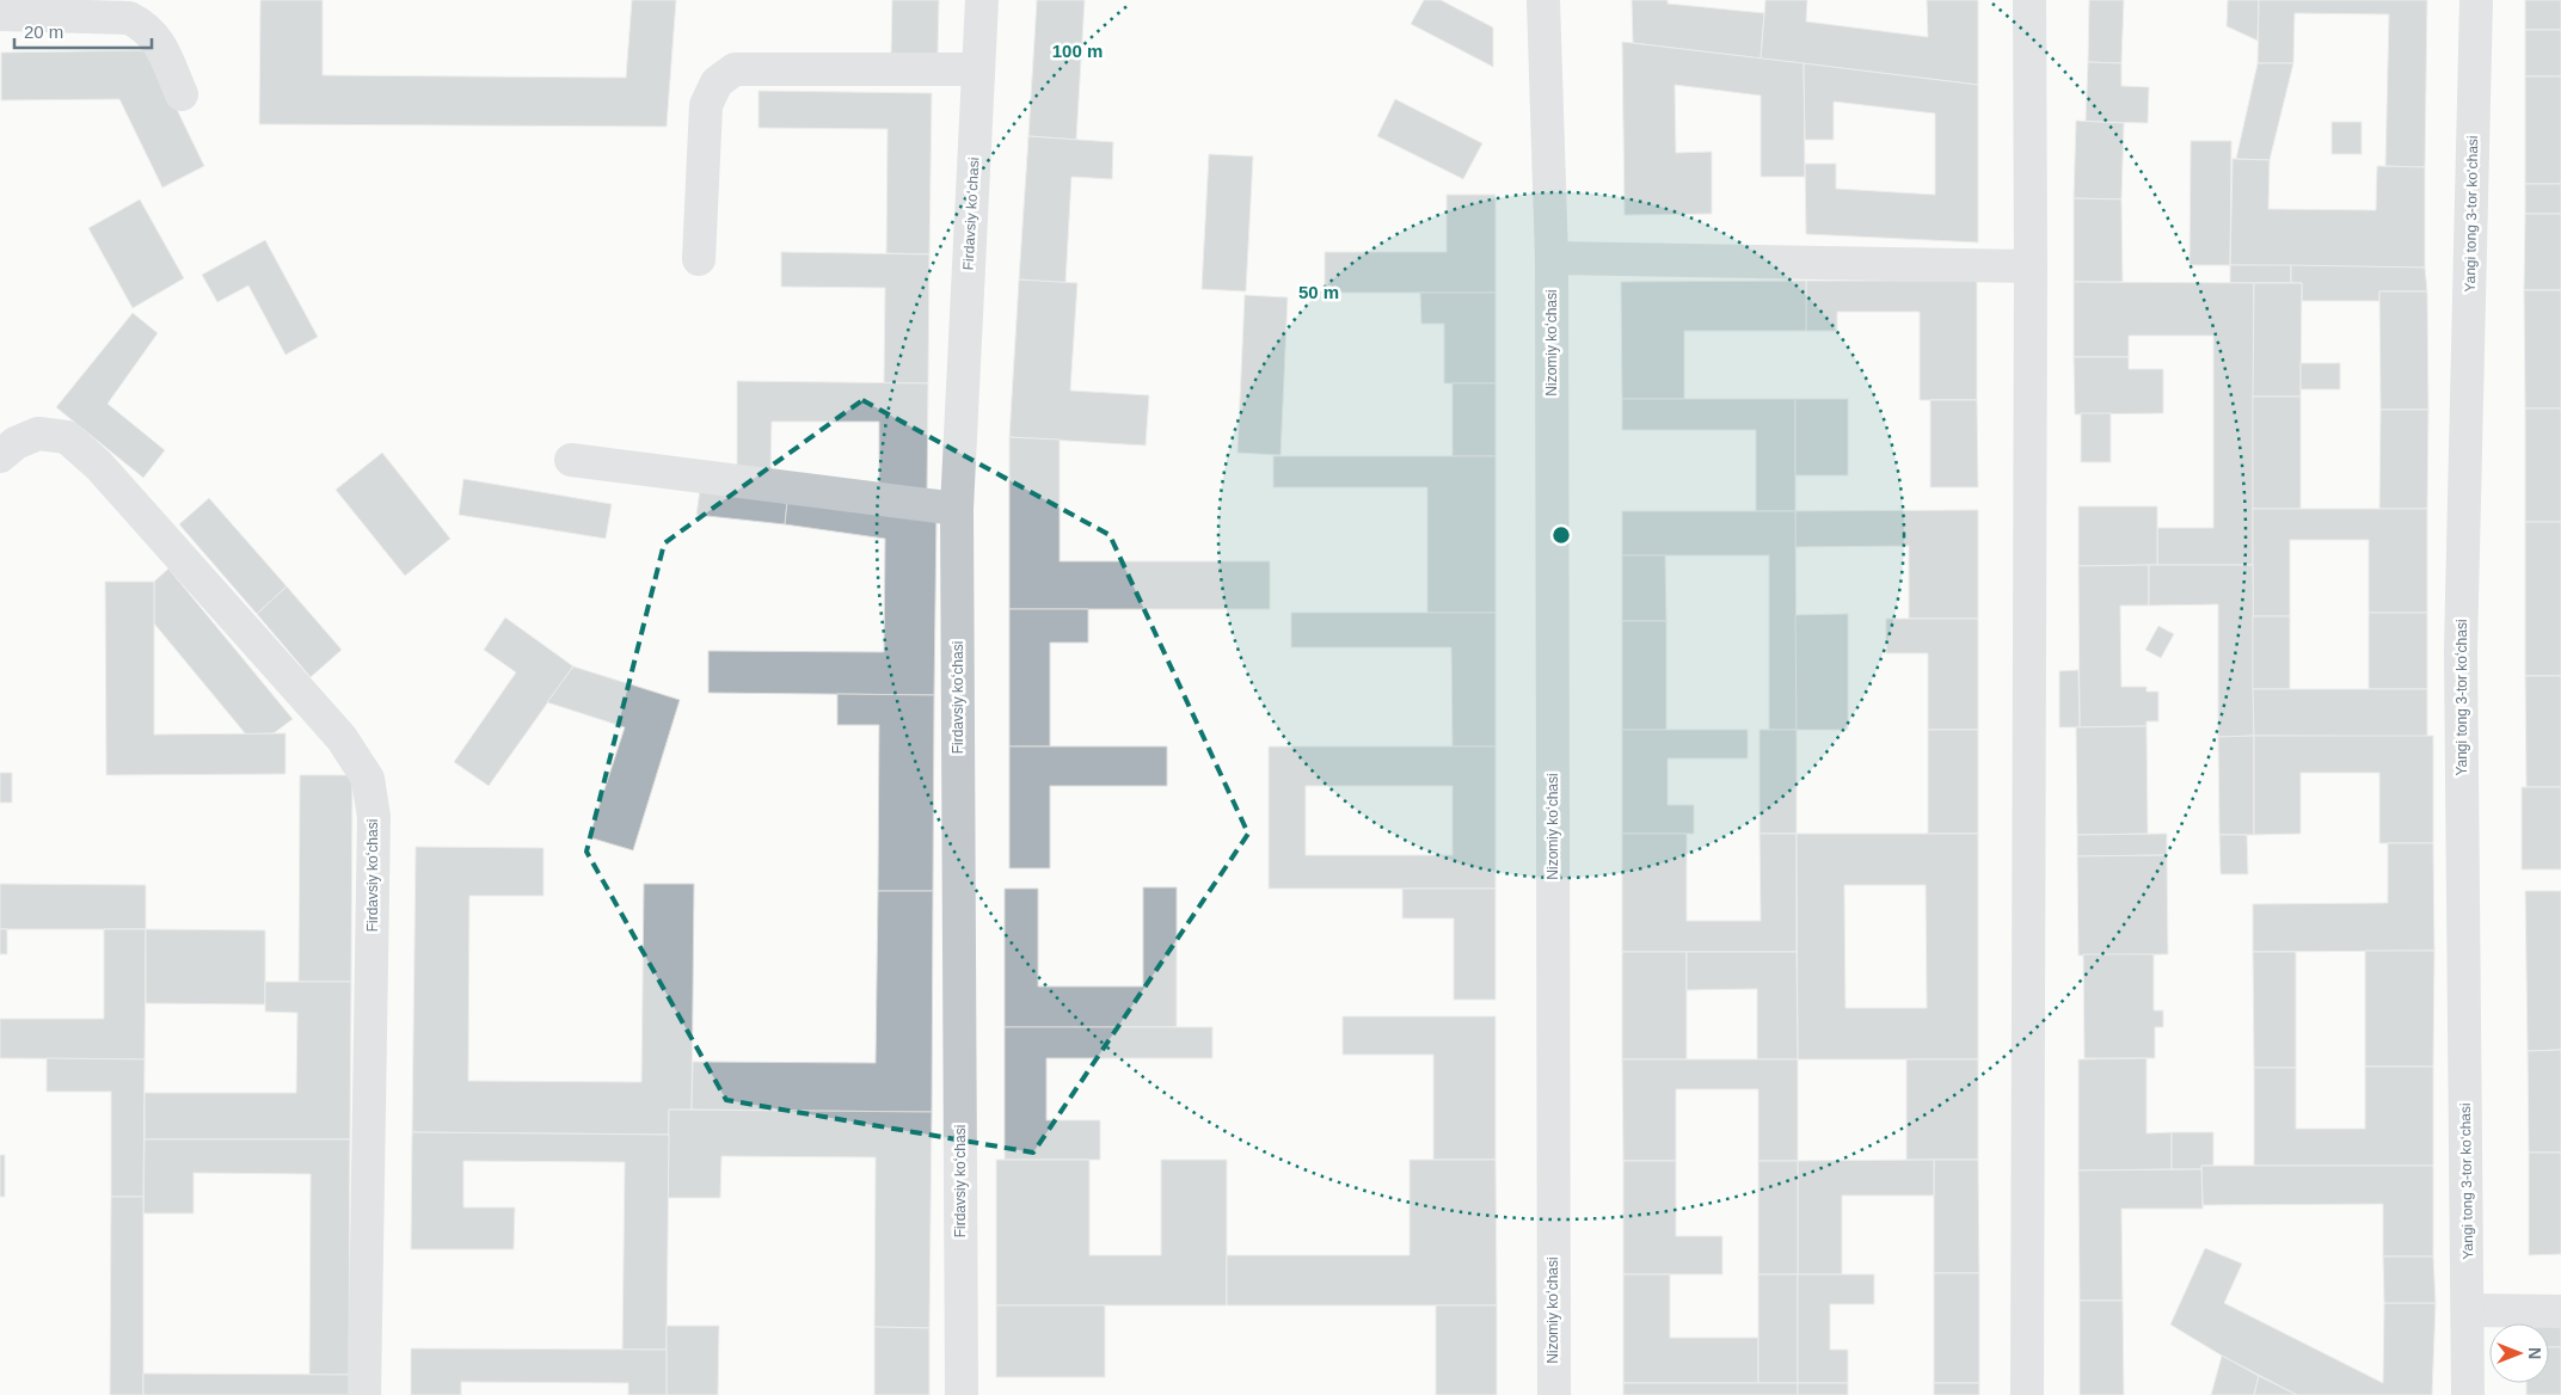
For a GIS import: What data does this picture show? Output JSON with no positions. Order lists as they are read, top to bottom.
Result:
{
  "streets": {
    "street": ["Firdavsiy koʻchasi", "Yangi tong 3-tor koʻchasi", "Nizomiy koʻchasi"]
  },
  "scale_bar": "20 m",
  "north": "right",
  "rings": ["100 m", "50 m"]
}
